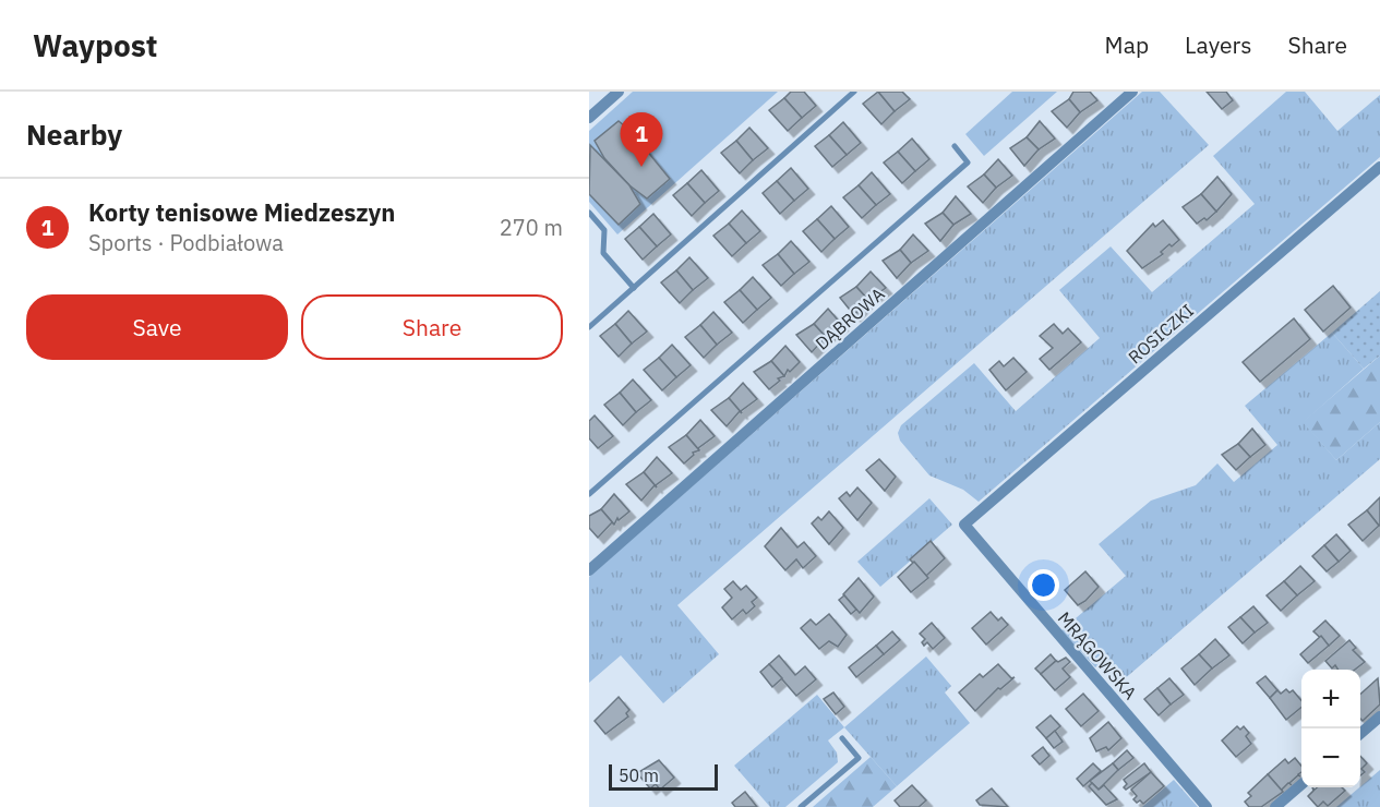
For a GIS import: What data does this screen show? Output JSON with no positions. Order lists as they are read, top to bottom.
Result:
{
  "streets": {
    "street": ["DĄBROWA", "ROSICZKI", "MRĄGOWSKA"]
  },
  "crossings": [
    ["ROSICZKI", "MRĄGOWSKA"]
  ],
  "scale_bar": "50 m",
  "page": {
    "header": "Waypost",
    "nav": ["Map", "Layers", "Share"],
    "heading": "Nearby",
    "pins": "1",
    "list": [
      {
        "mark": "1",
        "name": "Korty tenisowe Miedzeszyn",
        "note": "Sports · Podbiałowa",
        "value": "270 m"
      }
    ],
    "buttons": ["Save", "Share"],
    "map_buttons": ["+", "−"],
    "scale": "50 m"
  }
}
